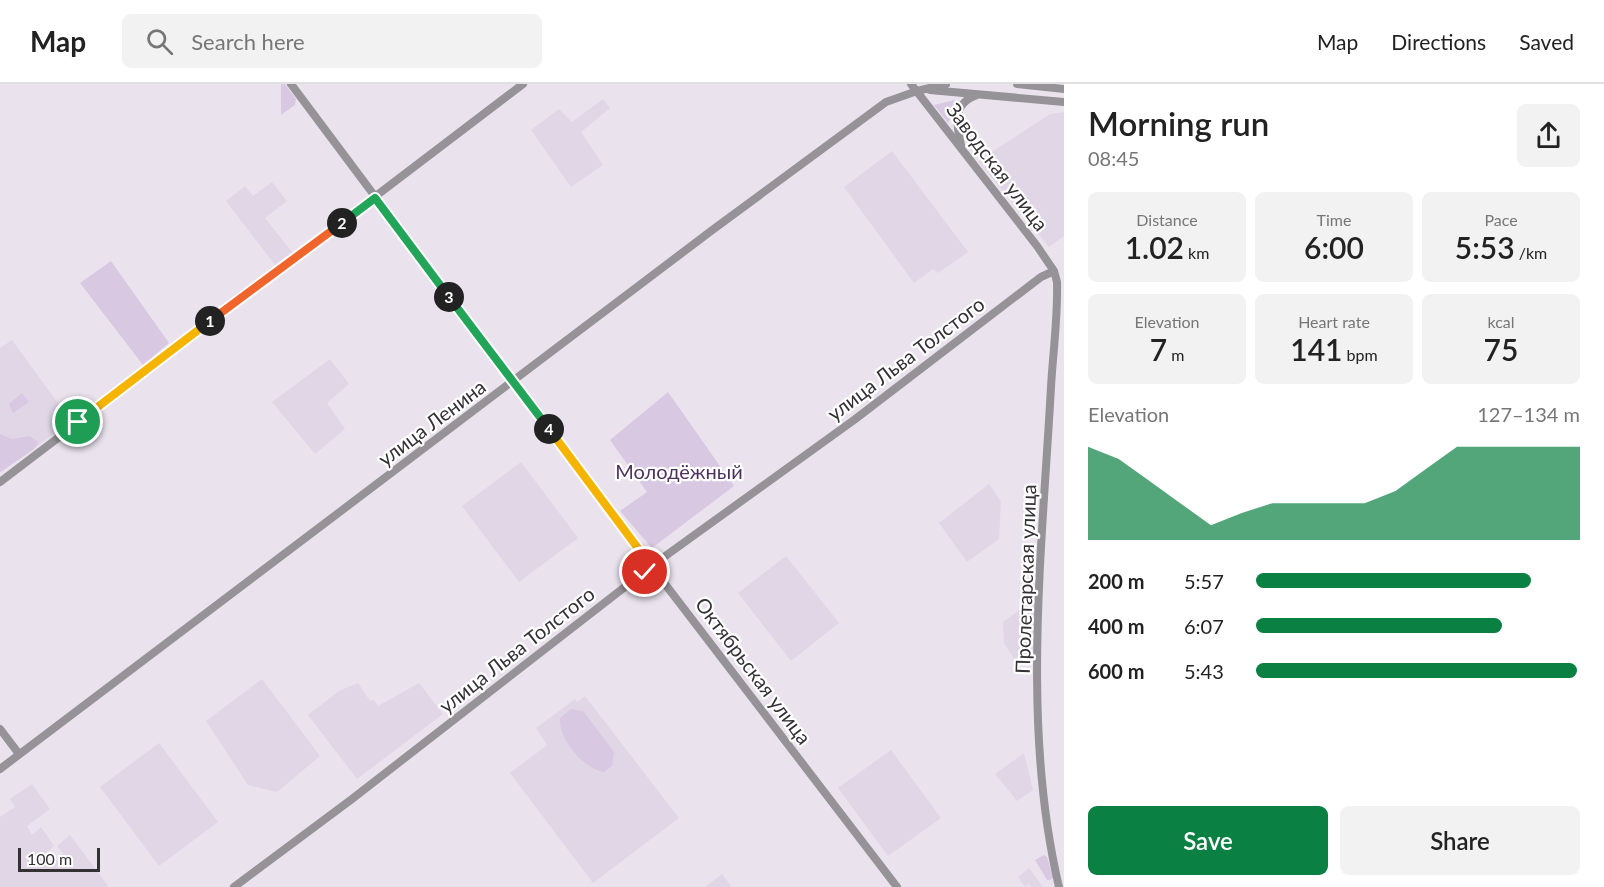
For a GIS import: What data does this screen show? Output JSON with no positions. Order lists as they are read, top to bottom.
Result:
{
  "streets": {
    "street": [
      "Заводская улица",
      "улица Льва Толстого",
      "улица Ленина",
      "Пролетарская улица",
      "Октябрьская улица"
    ]
  },
  "crossings": [
    ["Заводская улица", "улица Льва Толстого"],
    ["Заводская улица", "улица Ленина"],
    ["Заводская улица", "Пролетарская улица"],
    ["улица Льва Толстого", "Пролетарская улица"],
    ["улица Льва Толстого", "Октябрьская улица"],
    ["улица Ленина", "Октябрьская улица"]
  ],
  "parks": ["Молодёжный"],
  "scale_bar": "100 m",
  "page": {
    "header": "Map",
    "search": "Search here",
    "nav": ["Map", "Directions", "Saved"],
    "heading": ["Morning run", "08:45"],
    "stats": [
      ["Distance", "1.02 km"],
      ["Time", "6:00"],
      ["Pace", "5:53 /km"],
      ["Elevation", "7 m"],
      ["Heart rate", "141 bpm"],
      ["kcal", "75"]
    ],
    "pins": [
      "2",
      "3",
      "1",
      "4"
    ],
    "chart": ["Elevation", "127–134 m"],
    "list": [
      {
        "name": "200 m",
        "note": "5:57"
      },
      {
        "name": "400 m",
        "note": "6:07"
      },
      {
        "name": "600 m",
        "note": "5:43"
      }
    ],
    "buttons": ["Save", "Share"],
    "scale": "100 m"
  }
}
